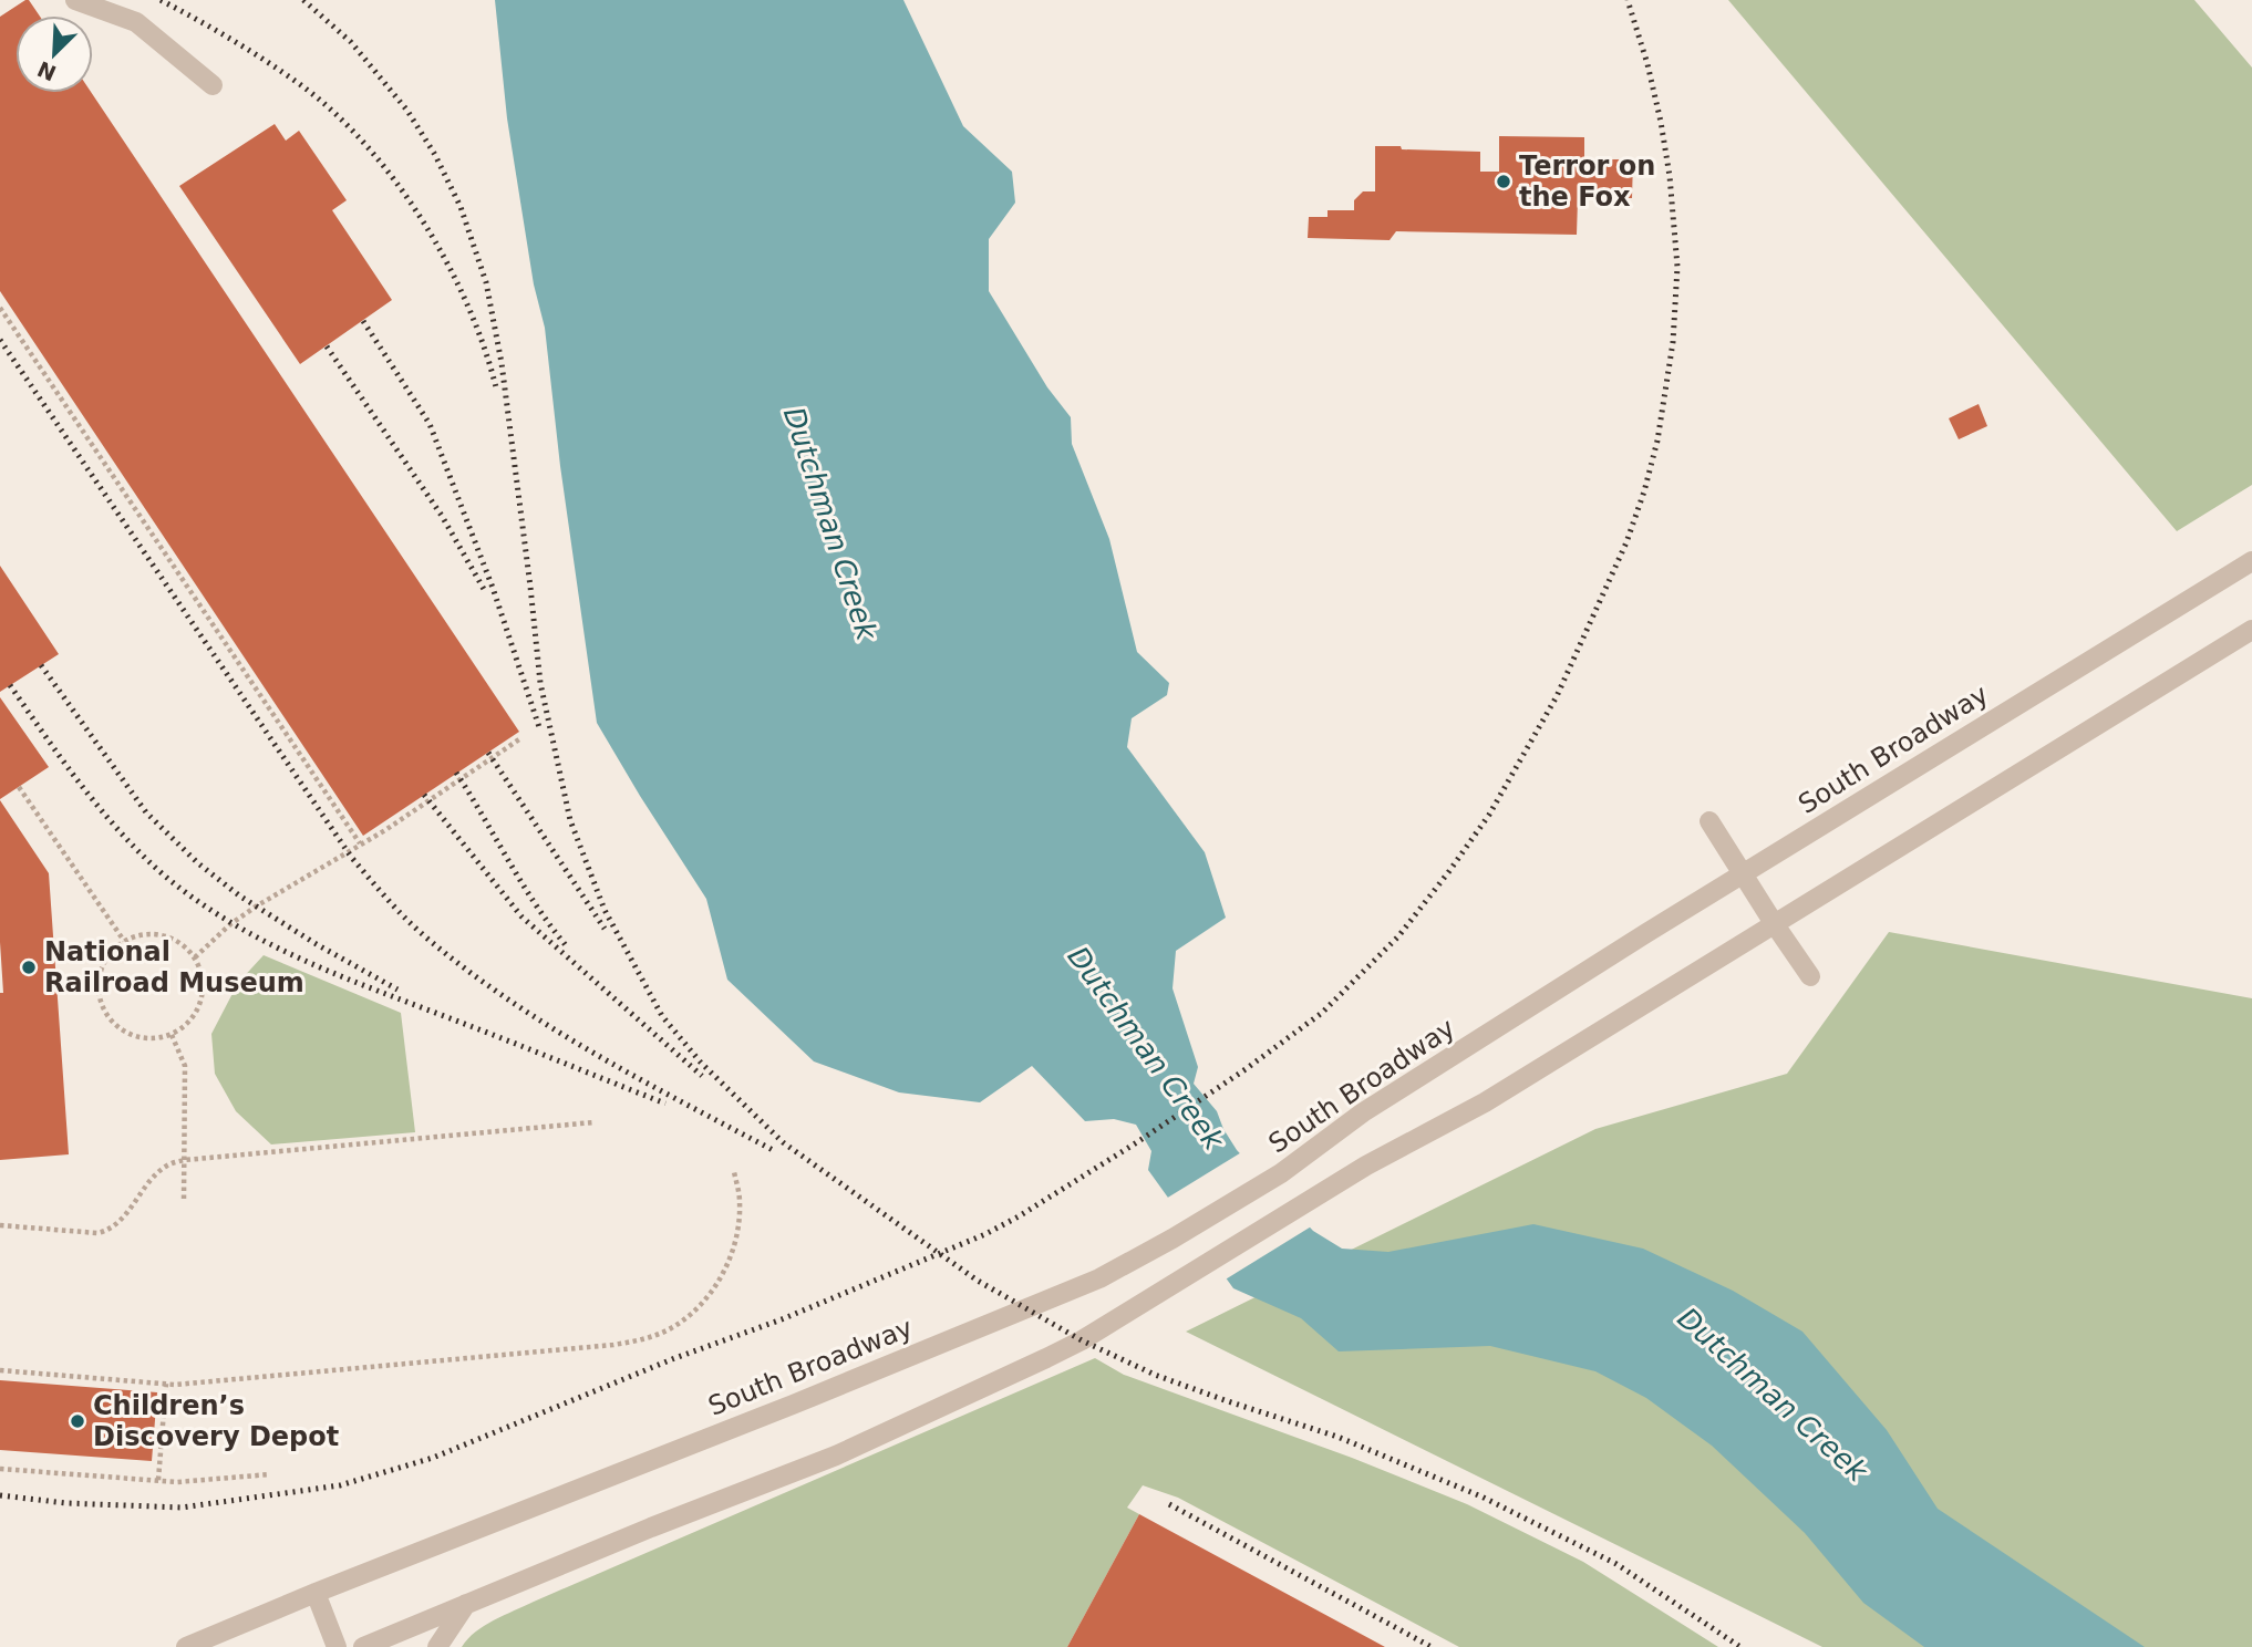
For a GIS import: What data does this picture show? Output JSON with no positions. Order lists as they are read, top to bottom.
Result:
{
  "streets": {
    "street": ["South Broadway"]
  },
  "water": ["Dutchman Creek"],
  "places": ["Terror on the Fox", "National Railroad Museum", "Children’s Discovery Depot"],
  "north": "bottom left"
}
